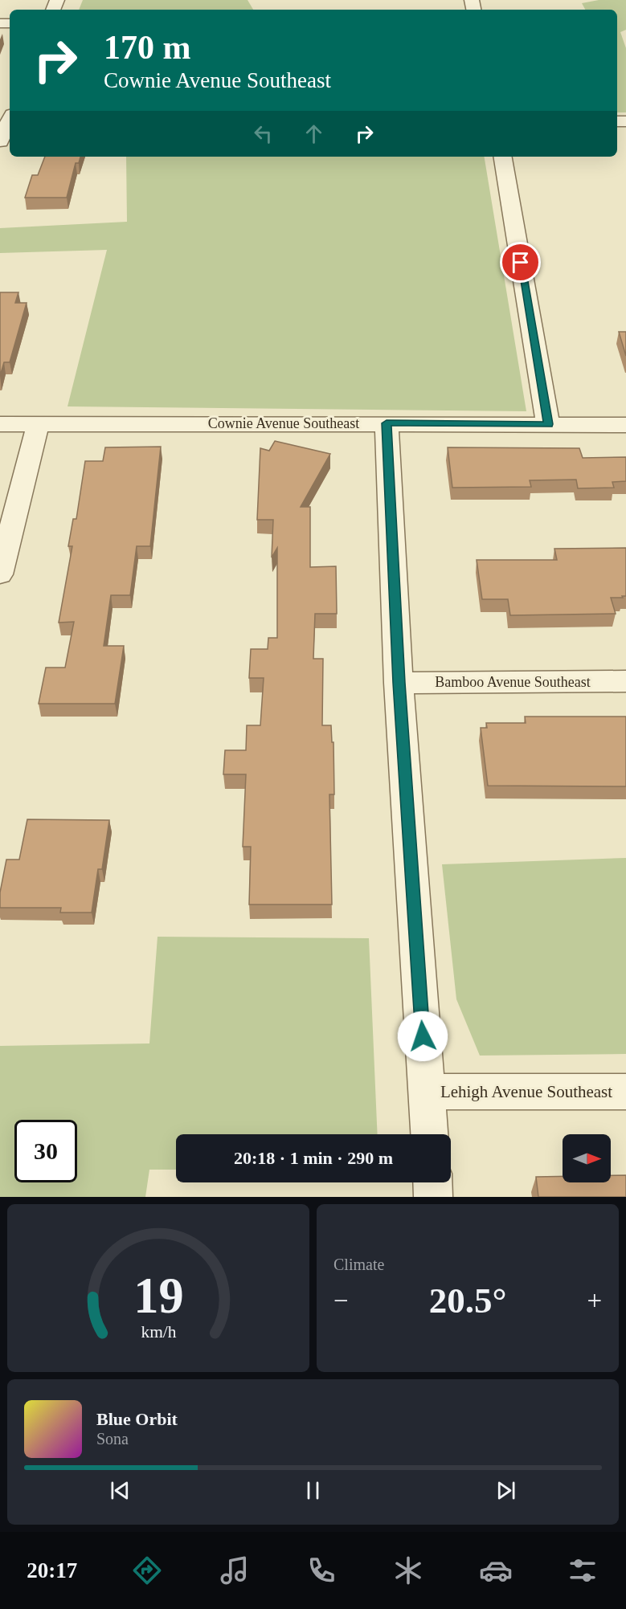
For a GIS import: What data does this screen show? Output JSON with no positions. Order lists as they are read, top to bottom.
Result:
{
  "streets": {
    "street": ["Cownie Avenue Southeast", "Bamboo Avenue Southeast", "Lehigh Avenue Southeast"]
  },
  "north": "right",
  "page": {
    "turn": ["170 m", "Cownie Avenue Southeast"],
    "limit": "30",
    "trip": "20:18 · 1 min · 290 m",
    "tile": "Climate",
    "heat": ["−", "20.5°", "+"],
    "song": ["Blue Orbit", "Sona"],
    "tabs": "20:17",
    "gauge": ["19", "km/h"]
  }
}
